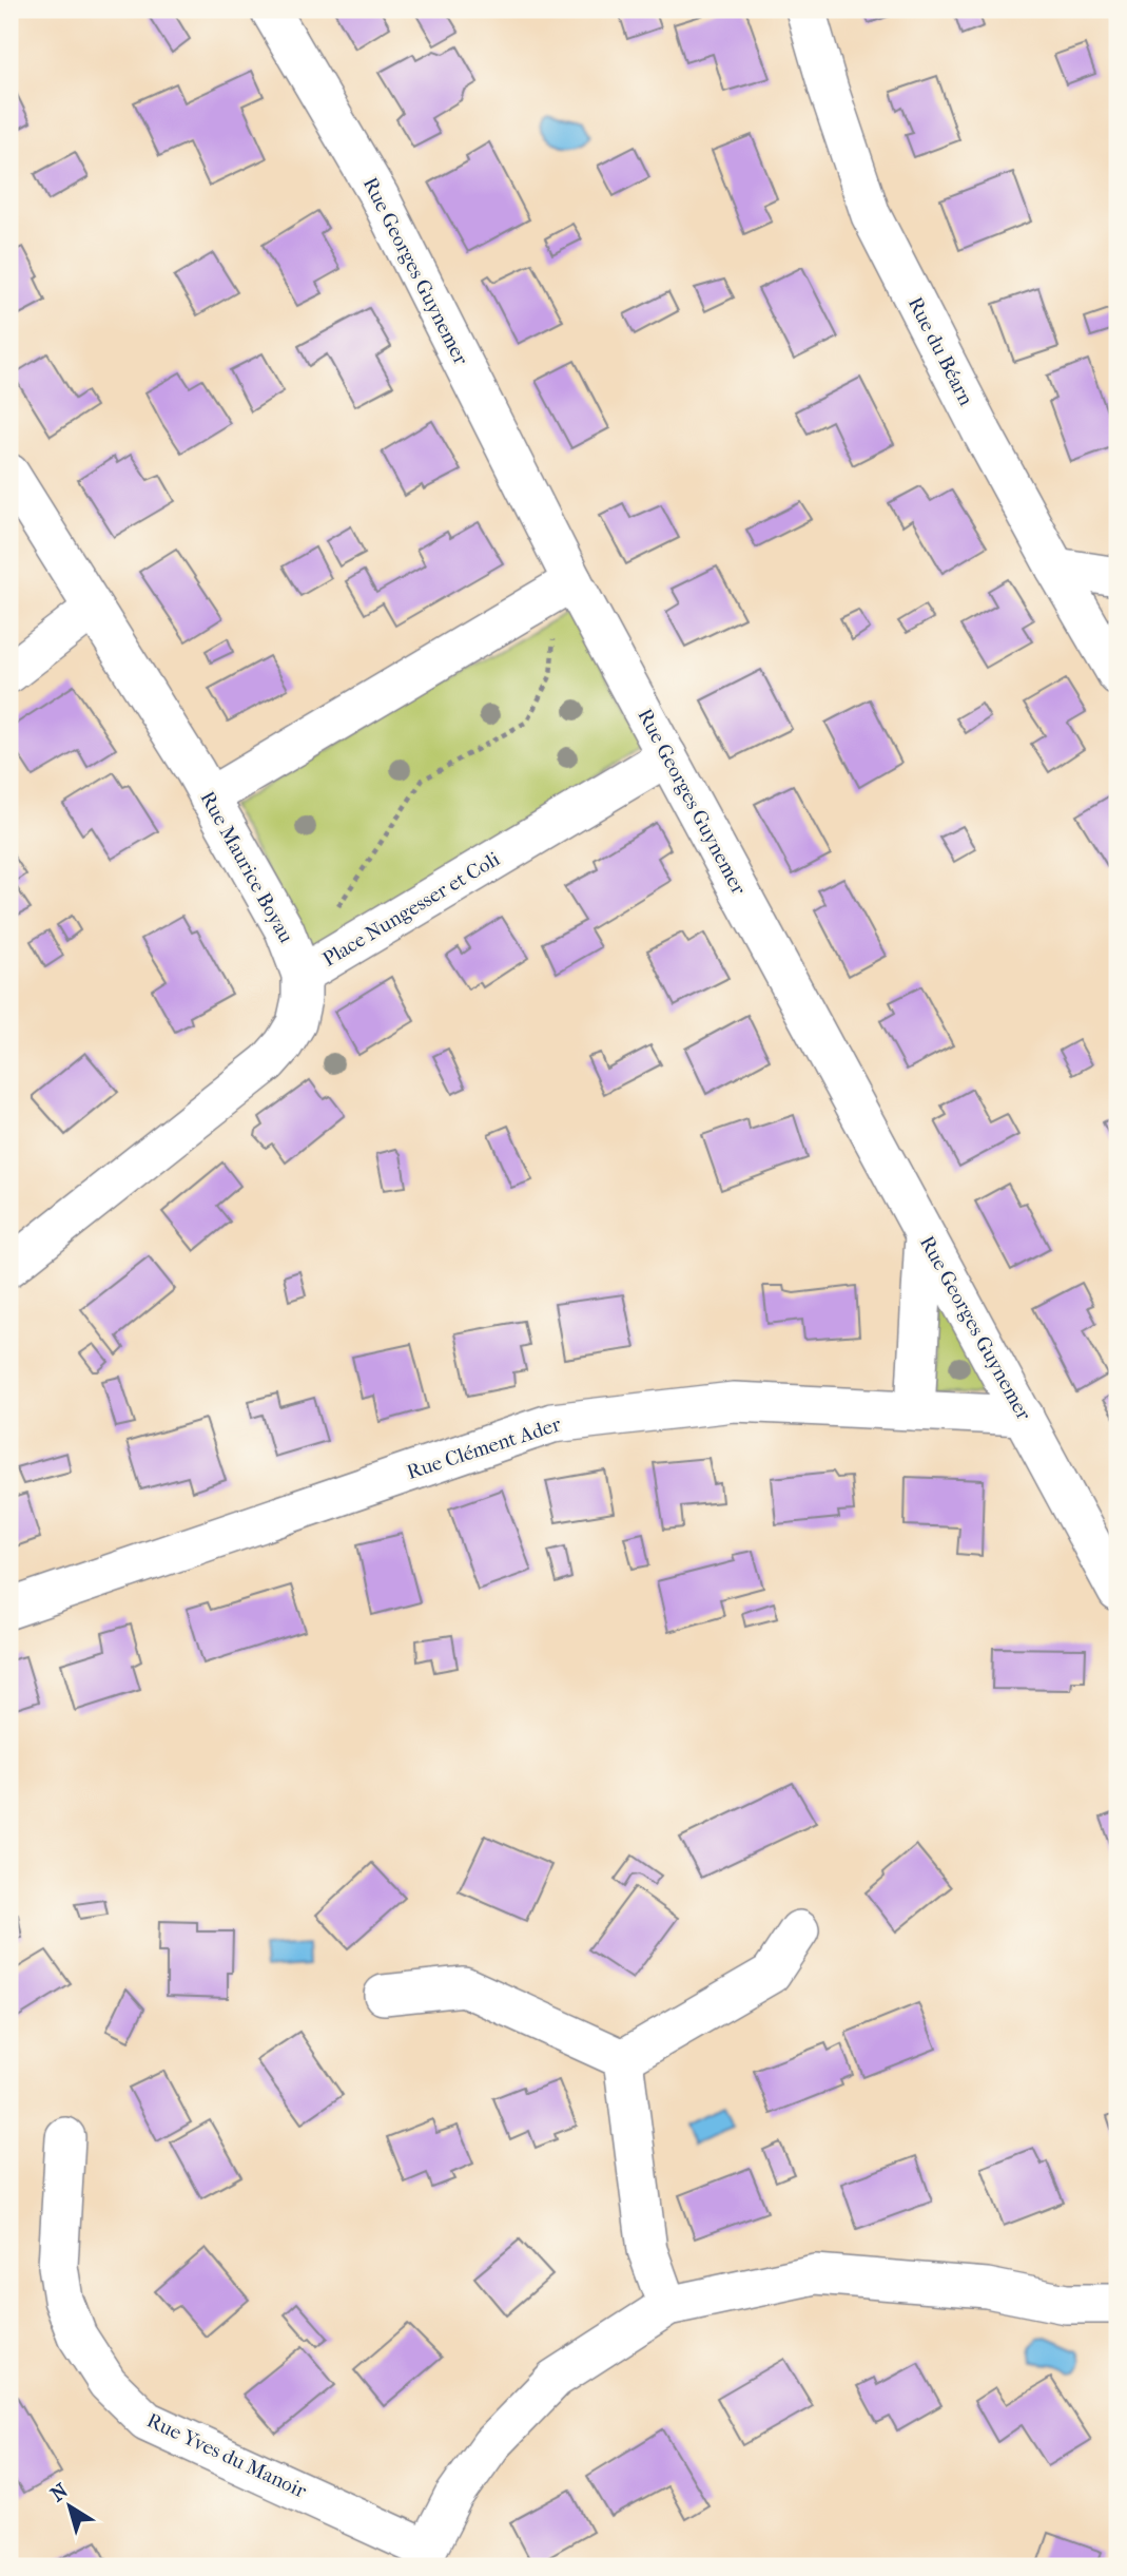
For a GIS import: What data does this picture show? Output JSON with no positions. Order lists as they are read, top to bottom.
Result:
{
  "streets": {
    "street": [
      "Rue Georges Guynemer",
      "Rue du Béarn",
      "Rue Maurice Boyau",
      "Place Nungesser et Coli",
      "Rue Clément Ader",
      "Rue Yves du Manoir"
    ]
  },
  "crossings": [
    ["Rue Georges Guynemer", "Place Nungesser et Coli"],
    ["Rue Georges Guynemer", "Rue Clément Ader"],
    ["Rue Maurice Boyau", "Place Nungesser et Coli"]
  ],
  "north": "top left"
}
